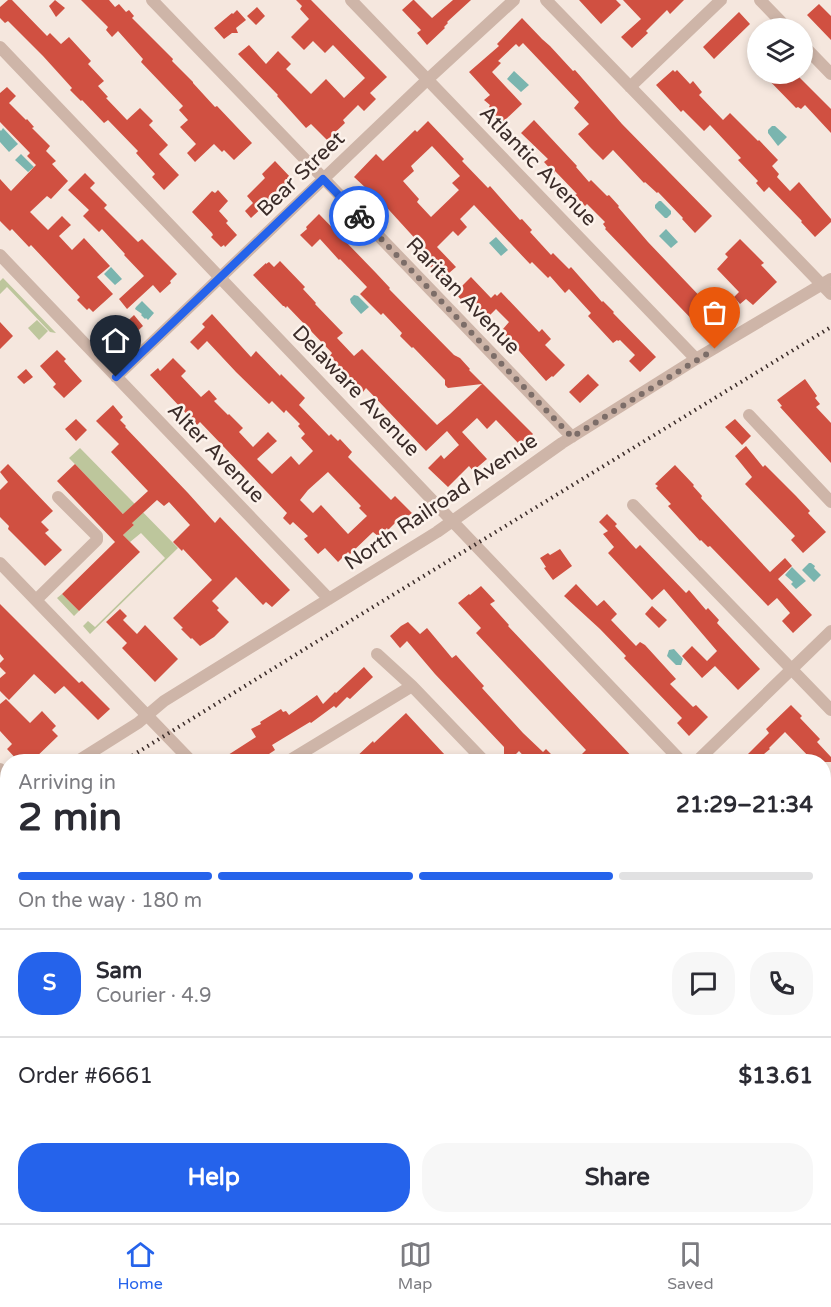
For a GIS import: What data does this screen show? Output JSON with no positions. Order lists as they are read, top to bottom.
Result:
{
  "streets": {
    "street": [
      "Atlantic Avenue",
      "Bear Street",
      "Raritan Avenue",
      "Delaware Avenue",
      "Alter Avenue",
      "North Railroad Avenue"
    ]
  },
  "crossings": [
    ["Atlantic Avenue", "Bear Street"],
    ["Atlantic Avenue", "North Railroad Avenue"],
    ["Bear Street", "Raritan Avenue"],
    ["Bear Street", "Delaware Avenue"],
    ["Bear Street", "Alter Avenue"],
    ["Raritan Avenue", "North Railroad Avenue"],
    ["Delaware Avenue", "North Railroad Avenue"],
    ["Alter Avenue", "North Railroad Avenue"]
  ],
  "page": {
    "heading": ["2 min", "Arriving in", "21:29–21:34"],
    "panel": [
      "Sam",
      "Courier · 4.9",
      "Order #6661",
      "$13.61"
    ],
    "bar": "On the way · 180 m",
    "round": "S",
    "buttons": ["Help", "Share"],
    "tabs": ["Home", "Map", "Saved"]
  }
}
